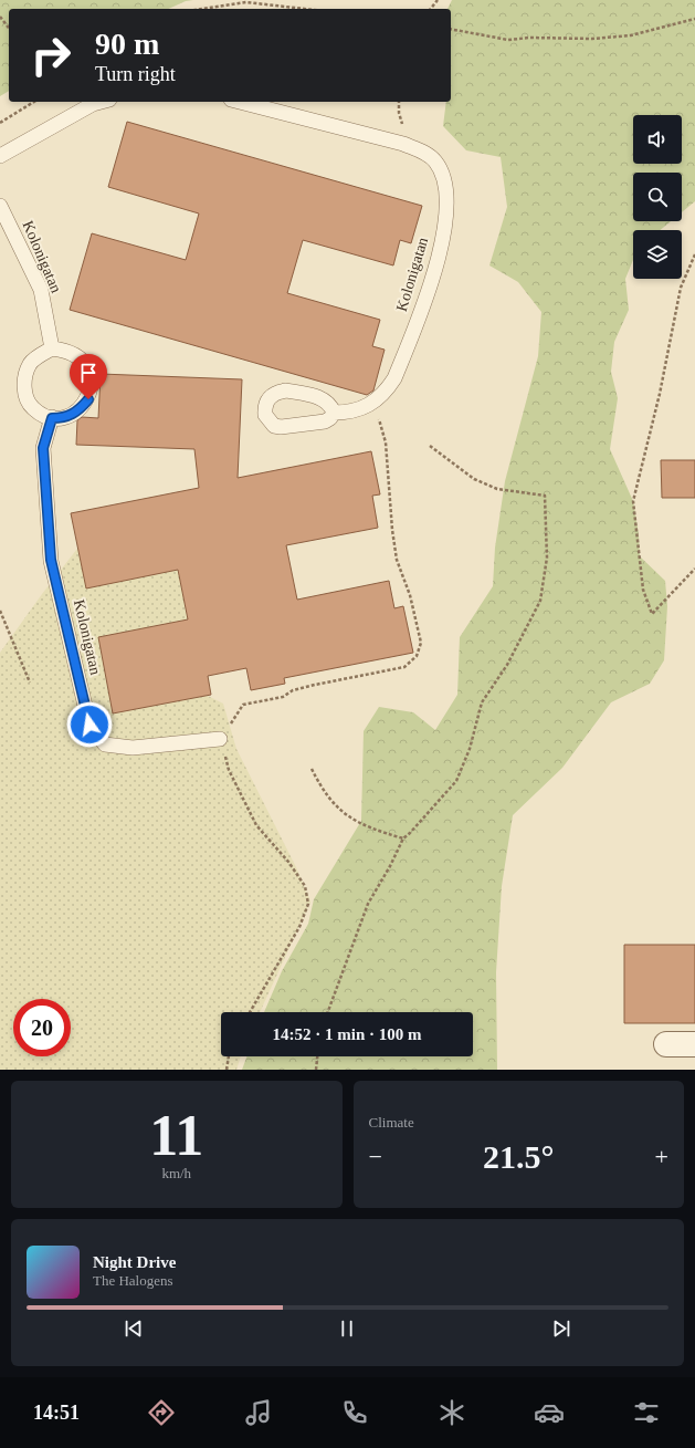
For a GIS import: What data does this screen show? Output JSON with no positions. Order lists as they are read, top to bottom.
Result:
{
  "streets": {
    "lane": ["Kolonigatan"]
  },
  "page": {
    "turn": ["90 m", "Turn right"],
    "limit": "20",
    "trip": "14:52 · 1 min · 100 m",
    "tile": [
      ["11", "km/h"],
      "Climate"
    ],
    "heat": ["−", "21.5°", "+"],
    "song": ["Night Drive", "The Halogens"],
    "tabs": "14:51"
  }
}
